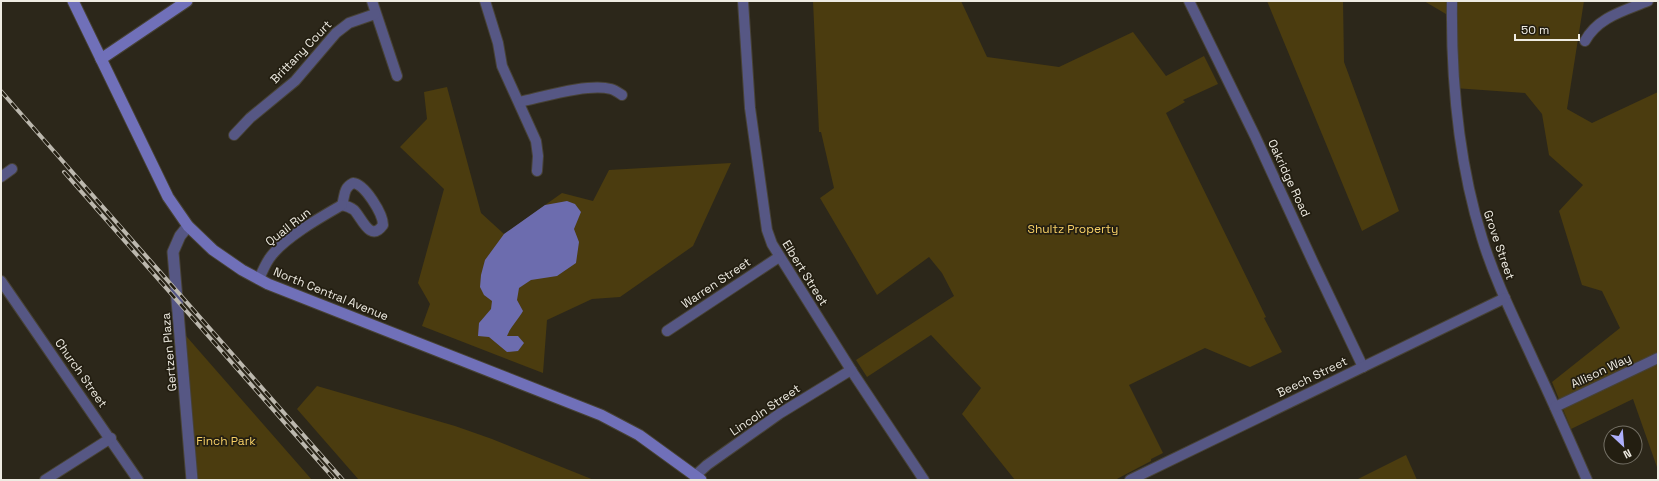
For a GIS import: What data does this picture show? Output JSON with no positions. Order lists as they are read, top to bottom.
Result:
{
  "streets": {
    "main road": ["North Central Avenue"],
    "street": [
      "Brittany Court",
      "Oakridge Road",
      "Quail Run",
      "Grove Street",
      "Elbert Street",
      "Warren Street",
      "Gertzen Plaza",
      "Allison Way",
      "Church Street",
      "Beech Street",
      "Lincoln Street"
    ]
  },
  "crossings": [
    ["Oakridge Road", "Beech Street"],
    ["Quail Run", "North Central Avenue"],
    ["Grove Street", "Allison Way"],
    ["Grove Street", "Beech Street"],
    ["Elbert Street", "Warren Street"],
    ["Elbert Street", "Lincoln Street"],
    ["North Central Avenue", "Gertzen Plaza"],
    ["North Central Avenue", "Lincoln Street"]
  ],
  "parks": ["Shultz Property", "Finch Park"],
  "scale_bar": "50 m",
  "north": "bottom right"
}
